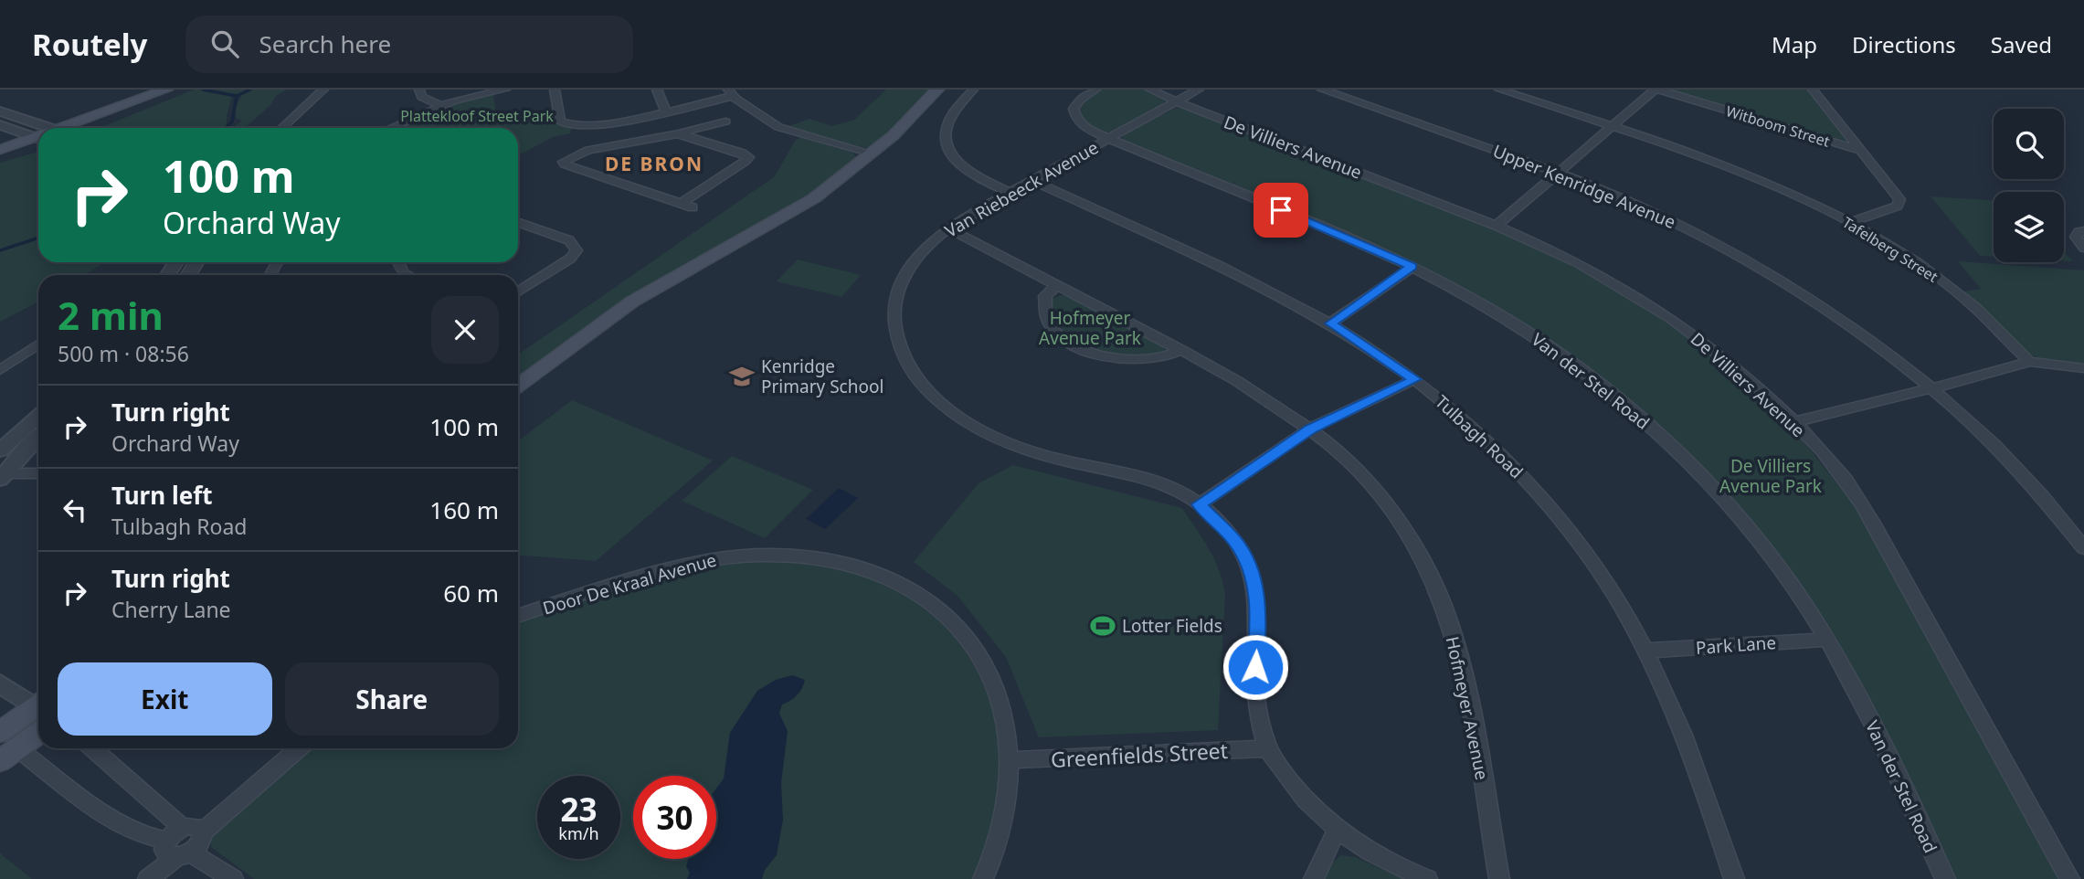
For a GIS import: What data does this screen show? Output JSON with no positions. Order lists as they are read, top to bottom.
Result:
{
  "streets": {
    "street": [
      "Witboom Street",
      "De Villiers Avenue",
      "Upper Kenridge Avenue",
      "Van Riebeeck Avenue",
      "Tafelberg Street",
      "Van der Stel Road",
      "Tulbagh Road",
      "Door De Kraal Avenue",
      "Park Lane",
      "Hofmeyer Avenue",
      "Greenfields Street"
    ]
  },
  "crossings": [
    ["De Villiers Avenue", "Van Riebeeck Avenue"],
    ["Van Riebeeck Avenue", "Van der Stel Road"],
    ["Van Riebeeck Avenue", "Tulbagh Road"],
    ["Van Riebeeck Avenue", "Hofmeyer Avenue"],
    ["Van Riebeeck Avenue", "Greenfields Street"],
    ["Van der Stel Road", "Park Lane"],
    ["Tulbagh Road", "Park Lane"],
    ["Door De Kraal Avenue", "Greenfields Street"]
  ],
  "districts": ["DE BRON"],
  "parks": ["Plattekloof Street Park", "Hofmeyer Avenue Park", "De Villiers Avenue Park"],
  "places": {
    "school or university": ["Kenridge Primary School"],
    "sports": ["Lotter Fields"]
  },
  "page": {
    "header": "Routely",
    "search": "Search here",
    "nav": ["Map", "Directions", "Saved"],
    "turn": ["100 m", "Orchard Way"],
    "heading": ["2 min", "500 m · 08:56"],
    "list": [
      {
        "name": "Turn right",
        "note": "Orchard Way",
        "value": "100 m"
      },
      {
        "name": "Turn left",
        "note": "Tulbagh Road",
        "value": "160 m"
      },
      {
        "name": "Turn right",
        "note": "Cherry Lane",
        "value": "60 m"
      }
    ],
    "buttons": ["Exit", "Share"],
    "speed": "23 km/h",
    "limit": "30"
  }
}
